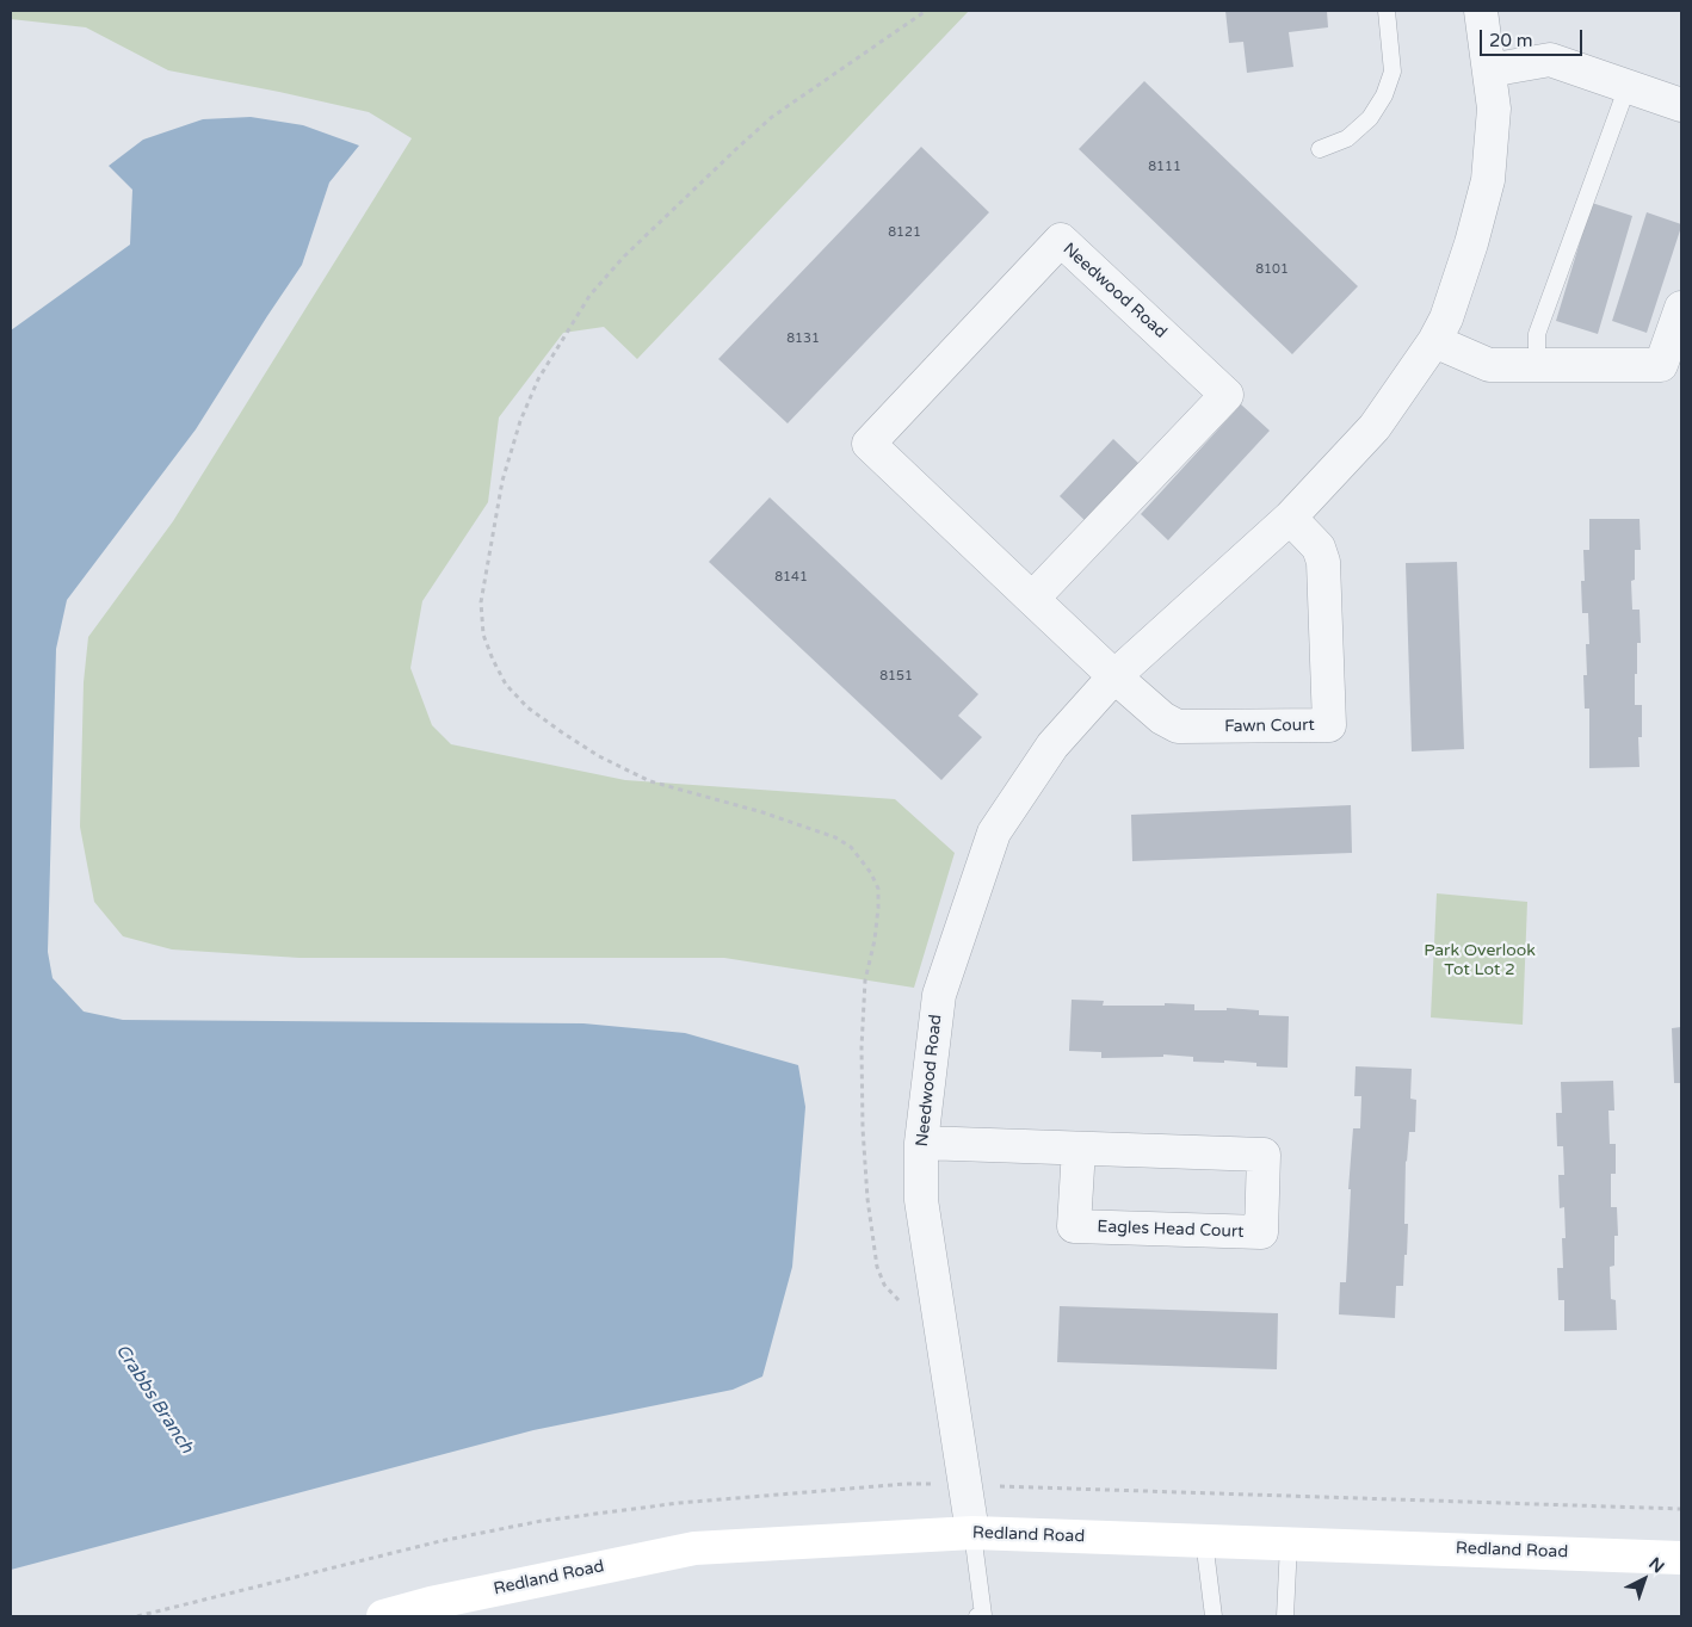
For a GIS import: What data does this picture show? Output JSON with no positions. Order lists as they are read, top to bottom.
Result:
{
  "streets": {
    "main road": ["Redland Road"],
    "street": ["Needwood Road", "Fawn Court", "Eagles Head Court"]
  },
  "crossings": [
    ["Needwood Road", "Fawn Court"],
    ["Needwood Road", "Eagles Head Court"],
    ["Needwood Road", "Redland Road"]
  ],
  "water": ["Crabbs Branch"],
  "parks": ["Park Overlook Tot Lot 2"],
  "house_numbers": [
    "8111",
    "8121",
    "8101",
    "8131",
    "8141",
    "8151"
  ],
  "scale_bar": "20 m",
  "north": "top right"
}
